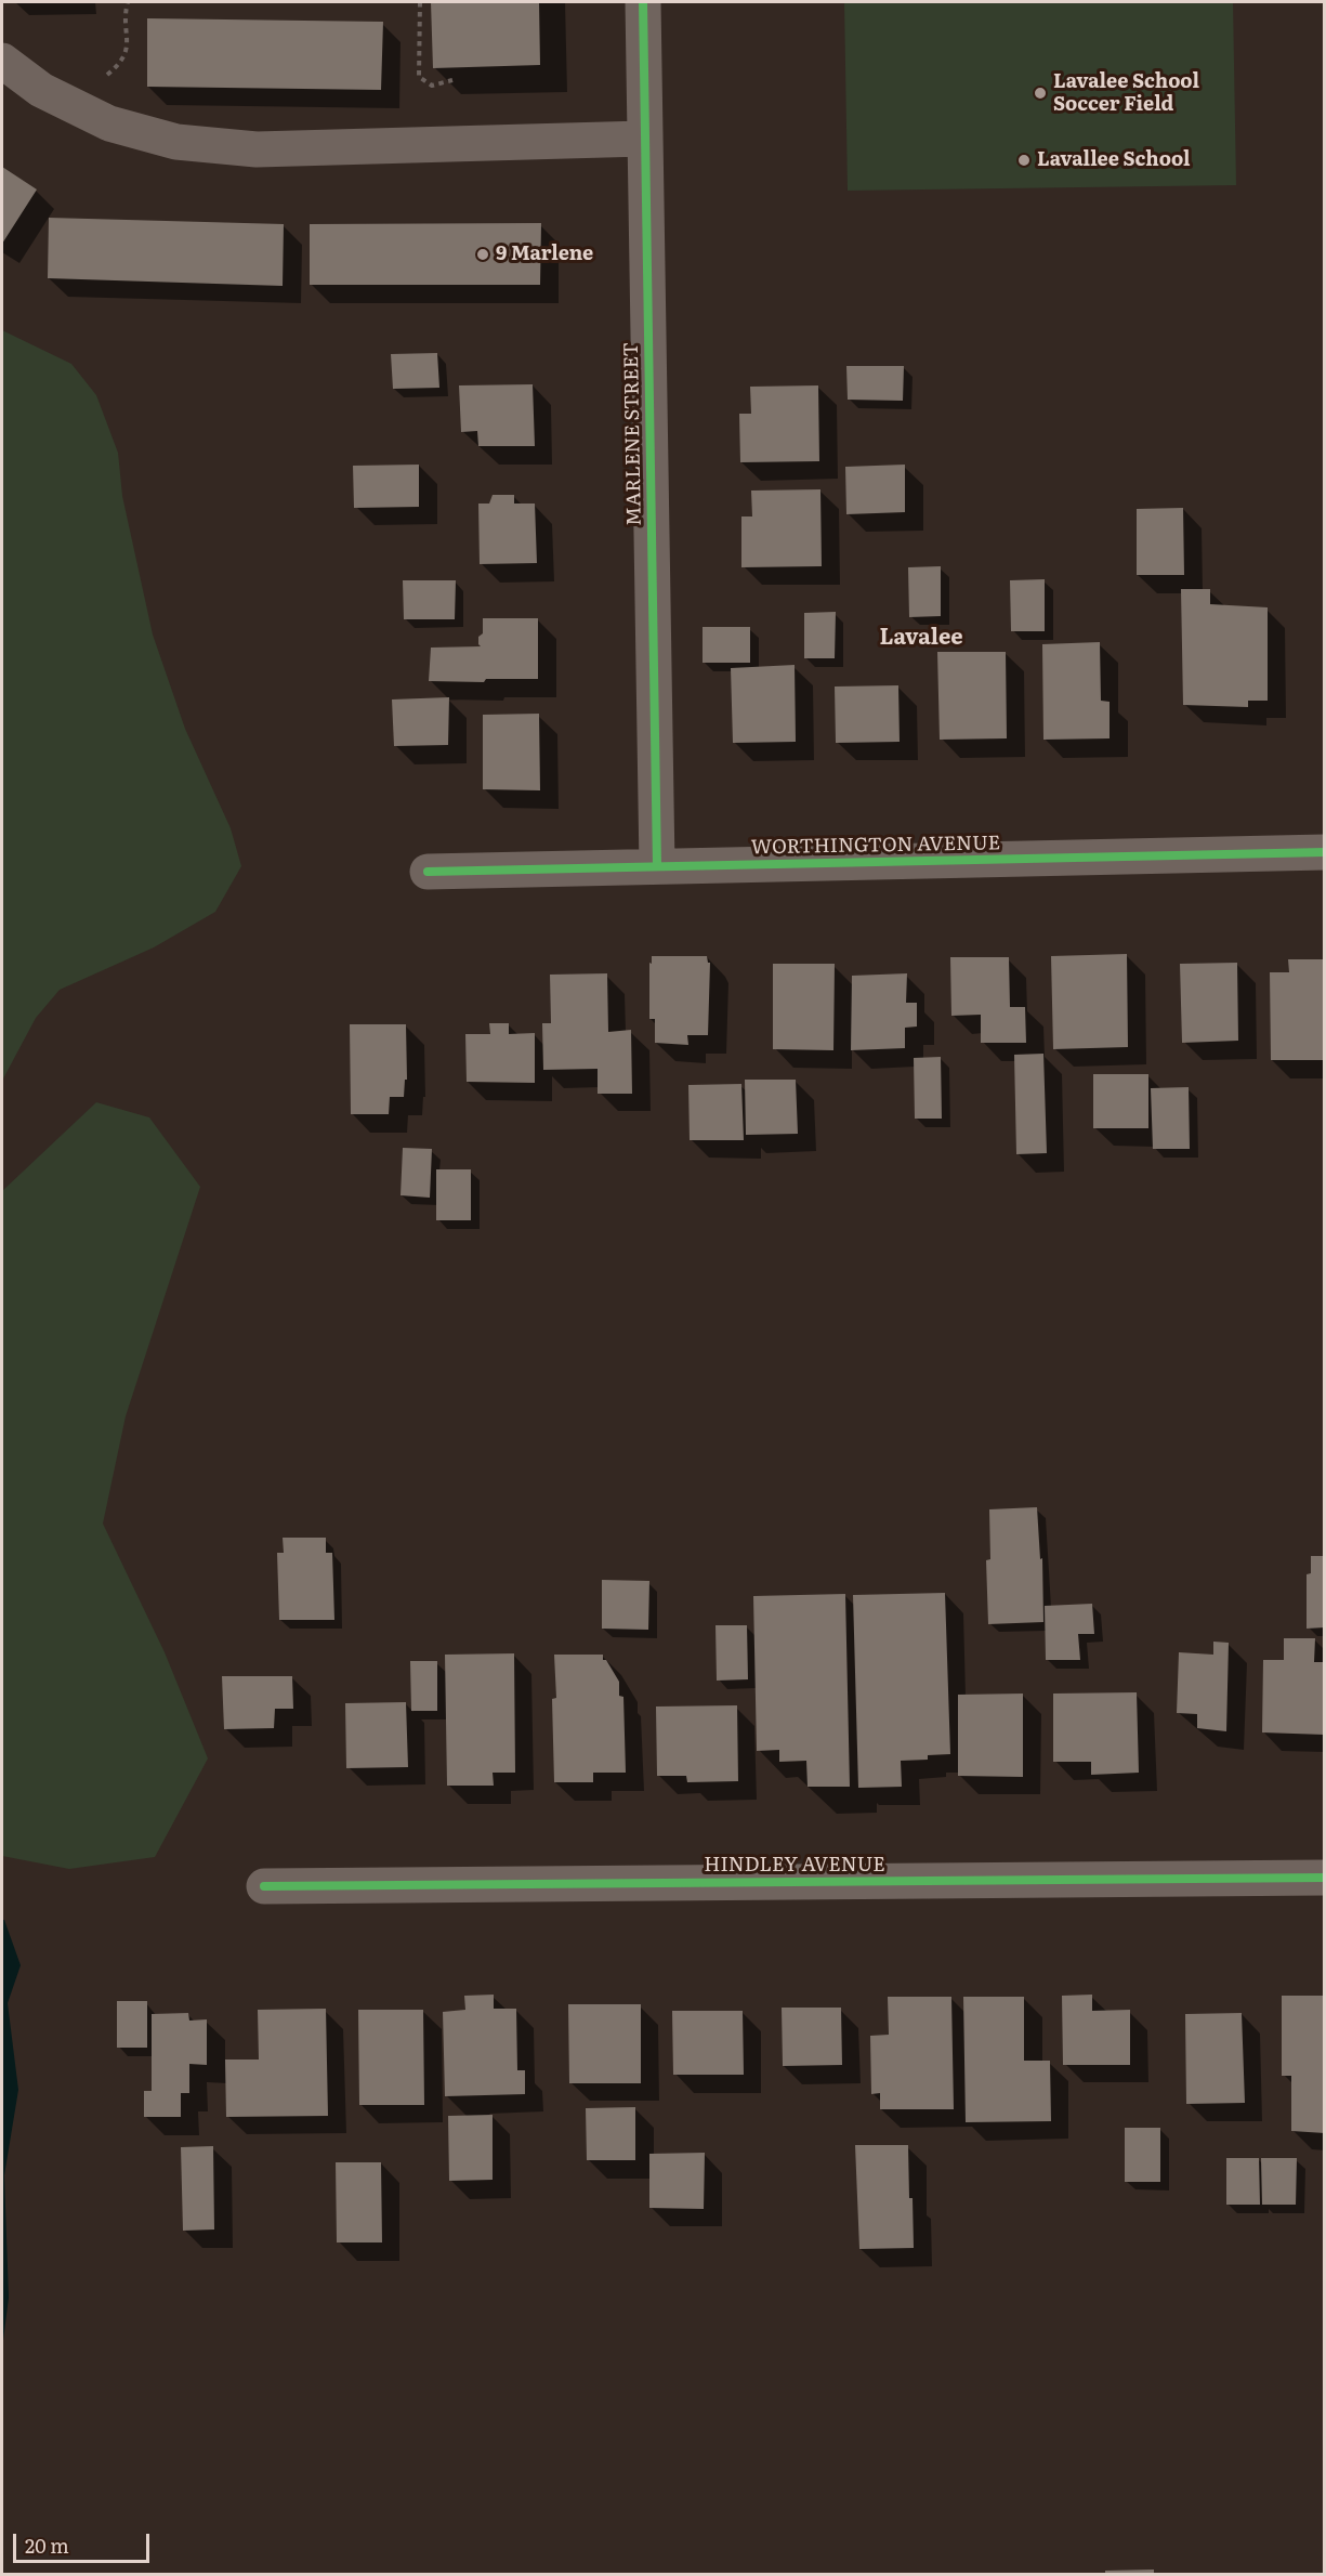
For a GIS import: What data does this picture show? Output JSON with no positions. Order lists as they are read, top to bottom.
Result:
{
  "streets": {
    "street": ["MARLENE STREET", "WORTHINGTON AVENUE", "HINDLEY AVENUE"]
  },
  "crossings": [
    ["MARLENE STREET", "WORTHINGTON AVENUE"]
  ],
  "districts": ["Lavalee"],
  "places": ["Lavalee School Soccer Field", "Lavallee School", "9 Marlene"],
  "scale_bar": "20 m"
}
